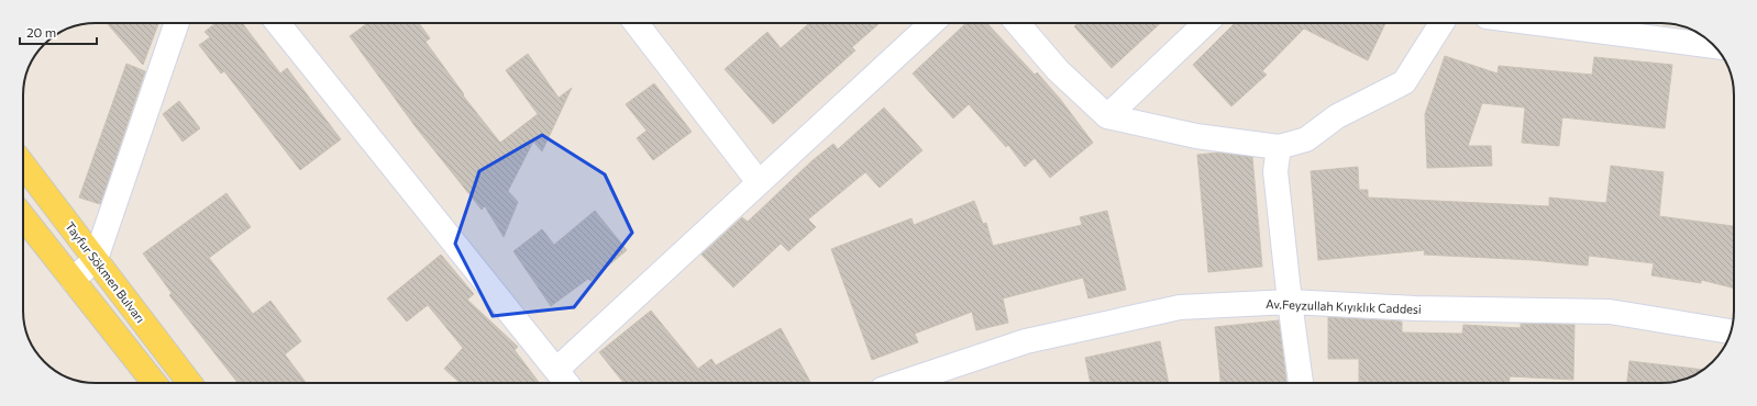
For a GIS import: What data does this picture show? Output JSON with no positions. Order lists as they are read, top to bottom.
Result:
{
  "streets": {
    "main road": ["Tayfur Sökmen Bulvarı"],
    "street": ["Av.Feyzullah Kıyıklık Caddesi"]
  },
  "scale_bar": "20 m"
}
